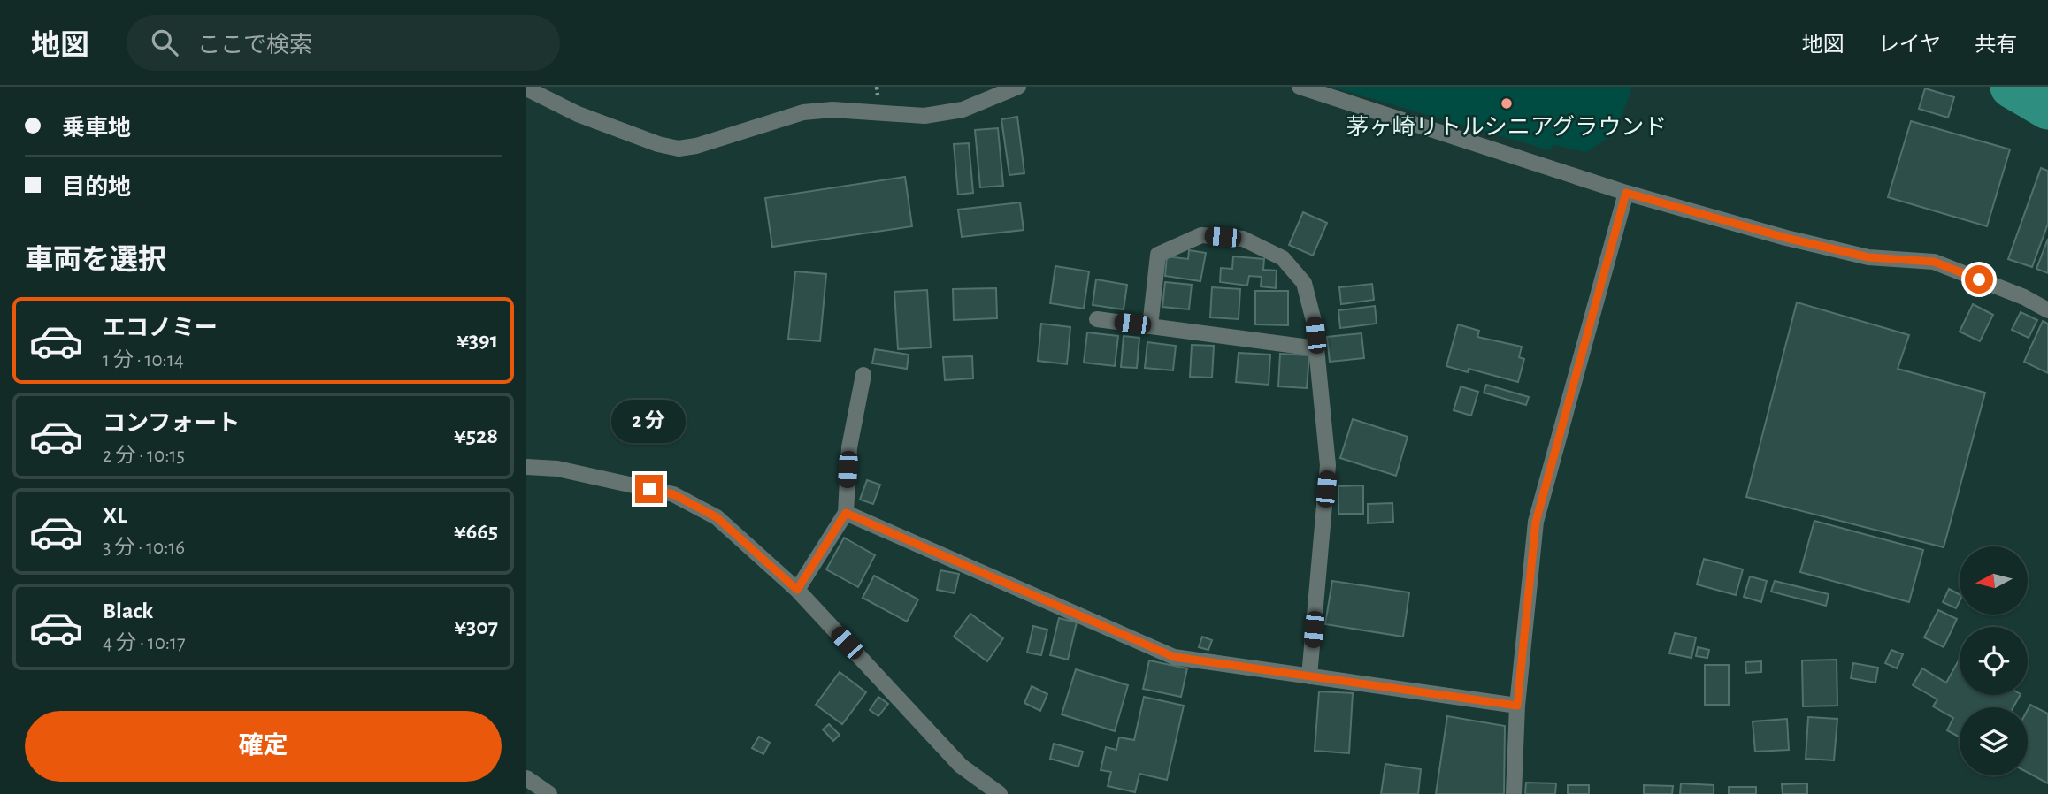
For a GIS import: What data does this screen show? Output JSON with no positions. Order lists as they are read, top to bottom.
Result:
{
  "places": ["茅ヶ崎リトルシニアグラウンド"],
  "north": "left",
  "page": {
    "header": "地図",
    "search": "ここで検索",
    "nav": ["地図", "レイヤ", "共有"],
    "banner": ["乗車地", "目的地"],
    "heading": "車両を選択",
    "list": [
      {
        "name": "エコノミー",
        "note": "1 分 · 10:14",
        "value": "¥391"
      },
      {
        "name": "コンフォート",
        "note": "2 分 · 10:15",
        "value": "¥528"
      },
      {
        "name": "XL",
        "note": "3 分 · 10:16",
        "value": "¥665"
      },
      {
        "name": "Black",
        "note": "4 分 · 10:17",
        "value": "¥307"
      }
    ],
    "bubble": "2 分",
    "buttons": "確定"
  }
}
